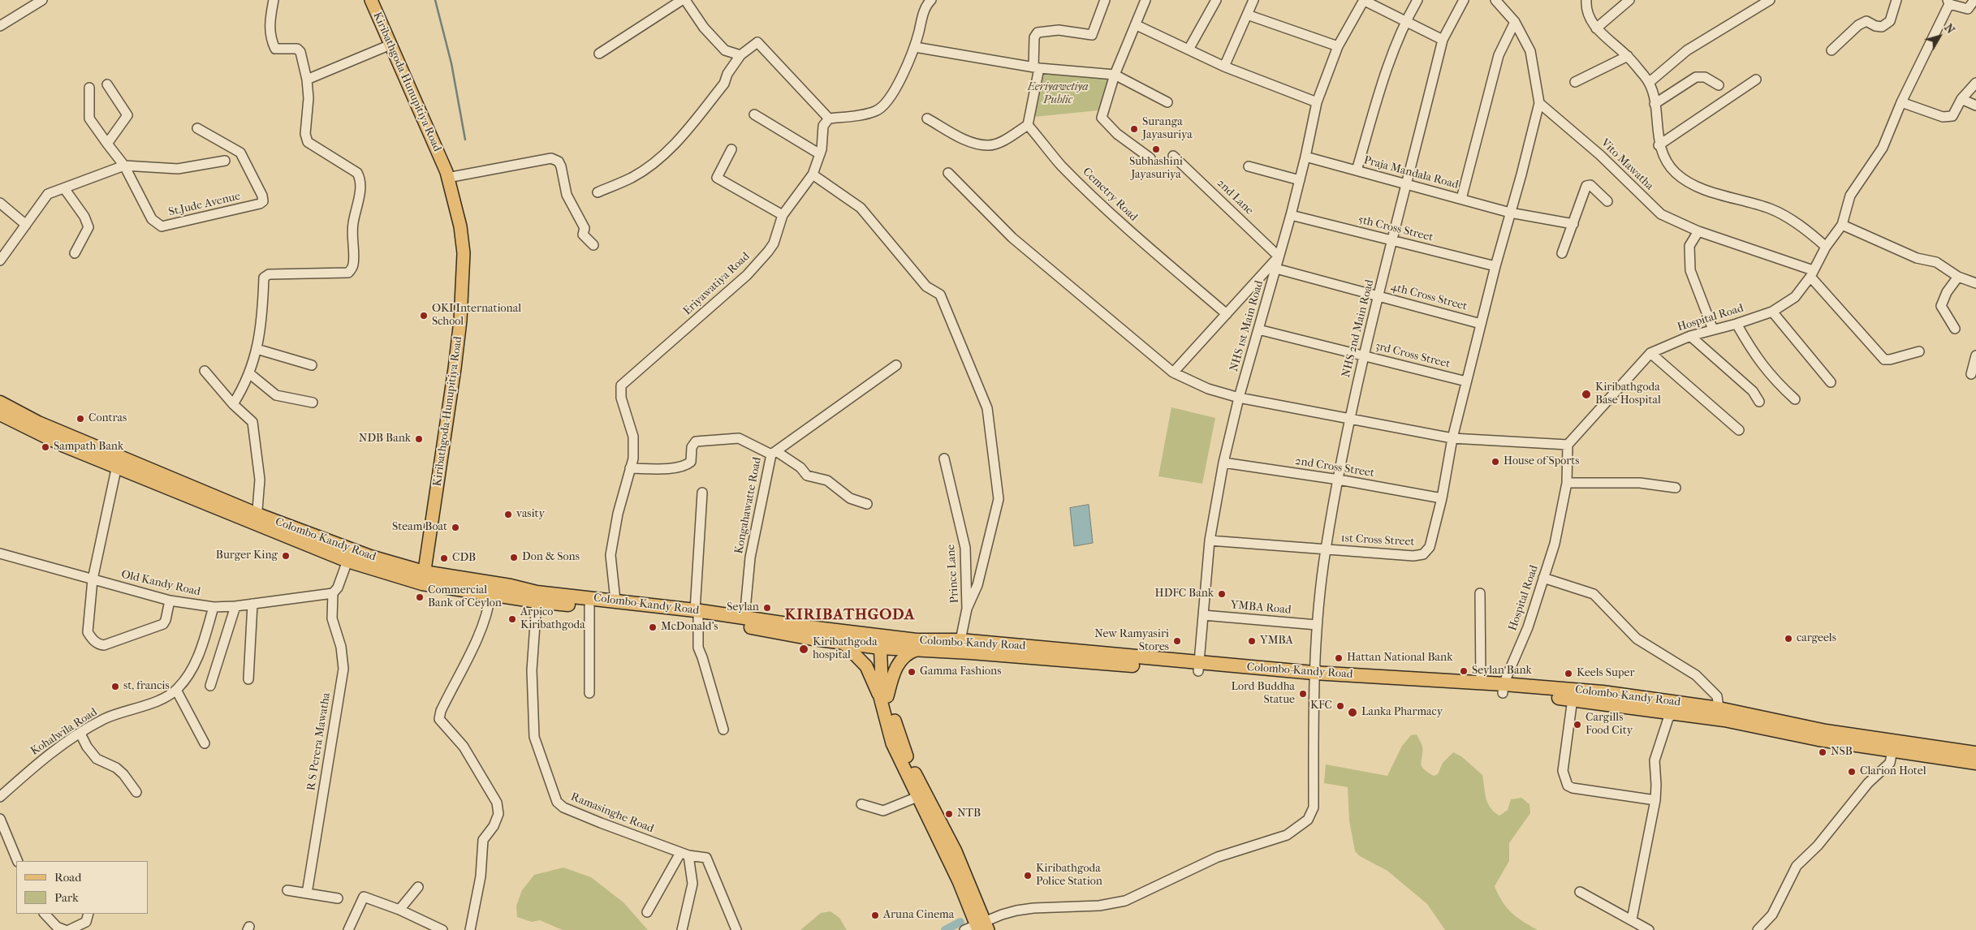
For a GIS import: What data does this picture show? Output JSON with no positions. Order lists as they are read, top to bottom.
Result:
{
  "streets": {
    "highway": ["Colombo-Kandy Road"],
    "main road": ["Kiribathgoda-Hunupitiya Road"],
    "street": [
      "Vito Mawatha",
      "Praja Mandala Road",
      "Cemetry Road",
      "2nd Lane",
      "St.Jude Avenue",
      "5th Cross Street",
      "Eriyawatiya Road",
      "4th Cross Street",
      "Hospital Road",
      "NHS 1st Main Road",
      "NHS 2nd Main Road",
      "3rd Cross Street",
      "2nd Cross Street",
      "Kongahawatte Road",
      "1st Cross Street",
      "Prince Lane",
      "Old Kandy Road",
      "YMBA Road",
      "Kohalwila Road",
      "R S Perera Mawatha",
      "Ramasinghe Road"
    ]
  },
  "crossings": [
    ["Kiribathgoda-Hunupitiya Road", "Colombo-Kandy Road"],
    ["Vito Mawatha", "Hospital Road"],
    ["Vito Mawatha", "1st Cross Street"],
    ["Praja Mandala Road", "NHS 1st Main Road"],
    ["Praja Mandala Road", "NHS 2nd Main Road"],
    ["Praja Mandala Road", "1st Cross Street"],
    ["2nd Lane", "NHS 1st Main Road"],
    ["5th Cross Street", "NHS 1st Main Road"],
    ["5th Cross Street", "NHS 2nd Main Road"],
    ["5th Cross Street", "1st Cross Street"],
    ["Eriyawatiya Road", "Colombo-Kandy Road"],
    ["4th Cross Street", "NHS 1st Main Road"],
    ["4th Cross Street", "NHS 2nd Main Road"],
    ["4th Cross Street", "1st Cross Street"],
    ["Hospital Road", "Colombo-Kandy Road"],
    ["NHS 1st Main Road", "3rd Cross Street"],
    ["NHS 1st Main Road", "2nd Cross Street"],
    ["NHS 1st Main Road", "Colombo-Kandy Road"],
    ["NHS 1st Main Road", "1st Cross Street"],
    ["NHS 1st Main Road", "YMBA Road"],
    ["NHS 2nd Main Road", "3rd Cross Street"],
    ["NHS 2nd Main Road", "2nd Cross Street"],
    ["NHS 2nd Main Road", "Colombo-Kandy Road"],
    ["NHS 2nd Main Road", "1st Cross Street"],
    ["NHS 2nd Main Road", "YMBA Road"],
    ["3rd Cross Street", "1st Cross Street"],
    ["2nd Cross Street", "1st Cross Street"],
    ["Kongahawatte Road", "Colombo-Kandy Road"],
    ["Colombo-Kandy Road", "Prince Lane"],
    ["Colombo-Kandy Road", "Ramasinghe Road"],
    ["Old Kandy Road", "Kohalwila Road"],
    ["Old Kandy Road", "R S Perera Mawatha"]
  ],
  "districts": ["KIRIBATHGODA"],
  "parks": ["Eeriyawetiya Public"],
  "places": [
    "Suranga Jayasuriya",
    "Subhashini Jayasuriya",
    "OKI International School",
    "Kiribathgoda Base Hospital",
    "Contras",
    "NDB Bank",
    "Sampath Bank",
    "House of Sports",
    "vasity",
    "Steam Boat",
    "Burger King",
    "Don & Sons",
    "CDB",
    "HDFC Bank",
    "Commercial Bank of Ceylon",
    "Seylan",
    "Arpico Kiribathgoda",
    "McDonald's",
    "cargeels",
    "New Ramyasiri Stores",
    "YMBA",
    "Kiribathgoda hospital",
    "Hattan National Bank",
    "Seylan Bank",
    "Gamma Fashions",
    "Keels Super",
    "st, francis",
    "Lord Buddha Statue",
    "KFC",
    "Lanka Pharmacy",
    "Cargills Food City",
    "NSB",
    "Clarion Hotel",
    "NTB",
    "Kiribathgoda Police Station",
    "Aruna Cinema"
  ],
  "legend": ["Road", "Park"],
  "north": "top right"
}
